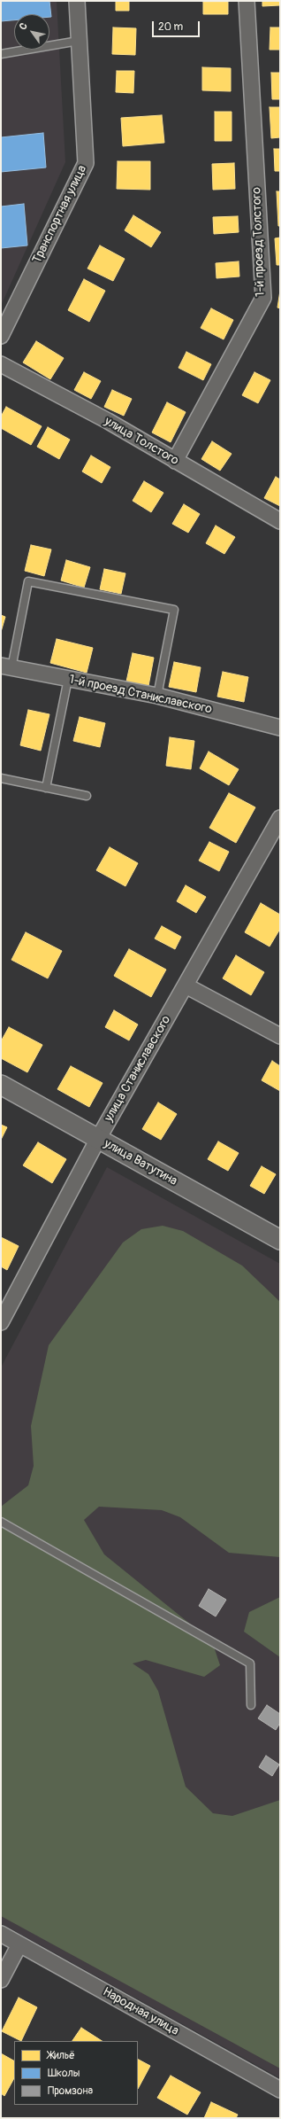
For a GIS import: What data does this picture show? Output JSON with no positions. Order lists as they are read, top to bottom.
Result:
{
  "streets": {
    "street": [
      "Транспортная улица",
      "1-й проезд Толстого",
      "улица Толстого",
      "1-й проезд Станиславского",
      "улица Станиславского",
      "улица Ватутина",
      "Народная улица"
    ]
  },
  "crossings": [
    ["1-й проезд Толстого", "улица Толстого"],
    ["улица Станиславского", "улица Ватутина"]
  ],
  "legend": ["Жильё", "Школы", "Промзона"],
  "scale_bar": "20 m",
  "north": "top left"
}
